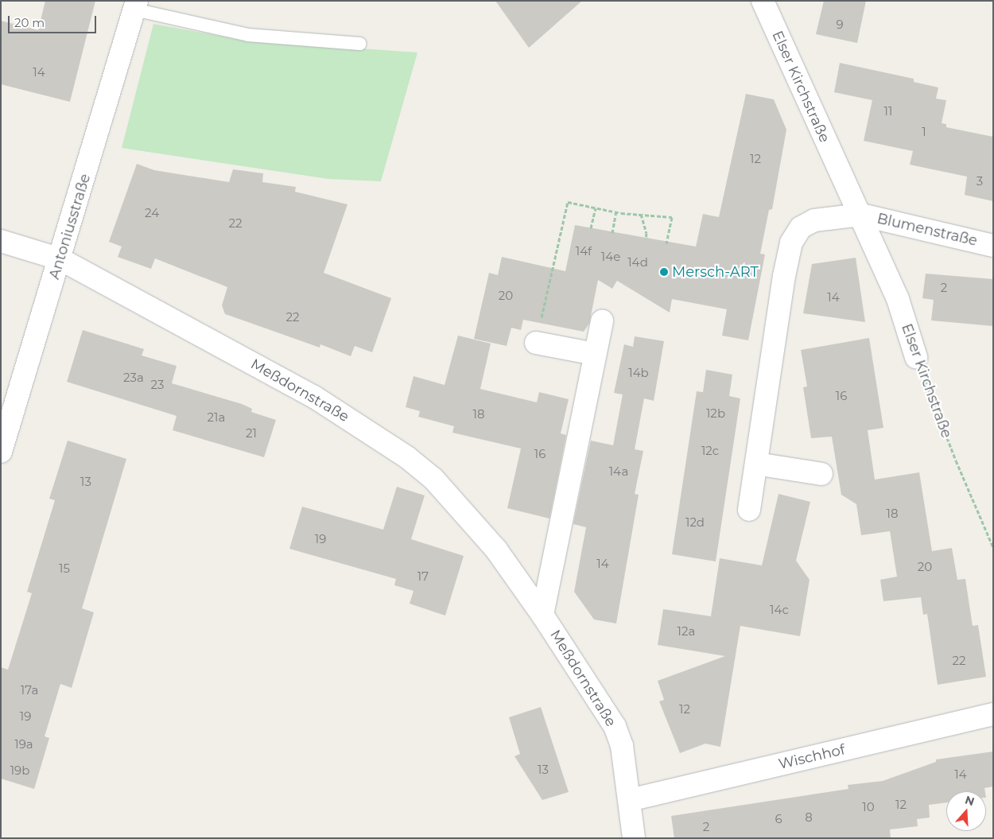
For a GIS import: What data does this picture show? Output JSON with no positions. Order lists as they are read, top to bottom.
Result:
{
  "streets": {
    "street": [
      "Elser Kirchstraße",
      "Antoniusstraße",
      "Blumenstraße",
      "Meßdornstraße",
      "Wischhof"
    ]
  },
  "crossings": [
    ["Elser Kirchstraße", "Blumenstraße"],
    ["Antoniusstraße", "Meßdornstraße"],
    ["Meßdornstraße", "Wischhof"]
  ],
  "places": ["Mersch-ART"],
  "house_numbers": [
    "9",
    "14",
    "11",
    "1",
    "12",
    "3",
    "24",
    "22",
    "14f",
    "14e",
    "14d",
    "2",
    "20",
    "14",
    "22",
    "14b",
    "23a",
    "23",
    "16",
    "12b",
    "18",
    "21a",
    "21",
    "12c",
    "16",
    "14a",
    "13",
    "18",
    "12d",
    "19",
    "14",
    "20",
    "15",
    "17",
    "14c",
    "12a",
    "22",
    "17a",
    "12",
    "19",
    "19a",
    "13",
    "19b",
    "14",
    "12",
    "10",
    "8",
    "6",
    "2"
  ],
  "scale_bar": "20 m",
  "north": "top"
}
